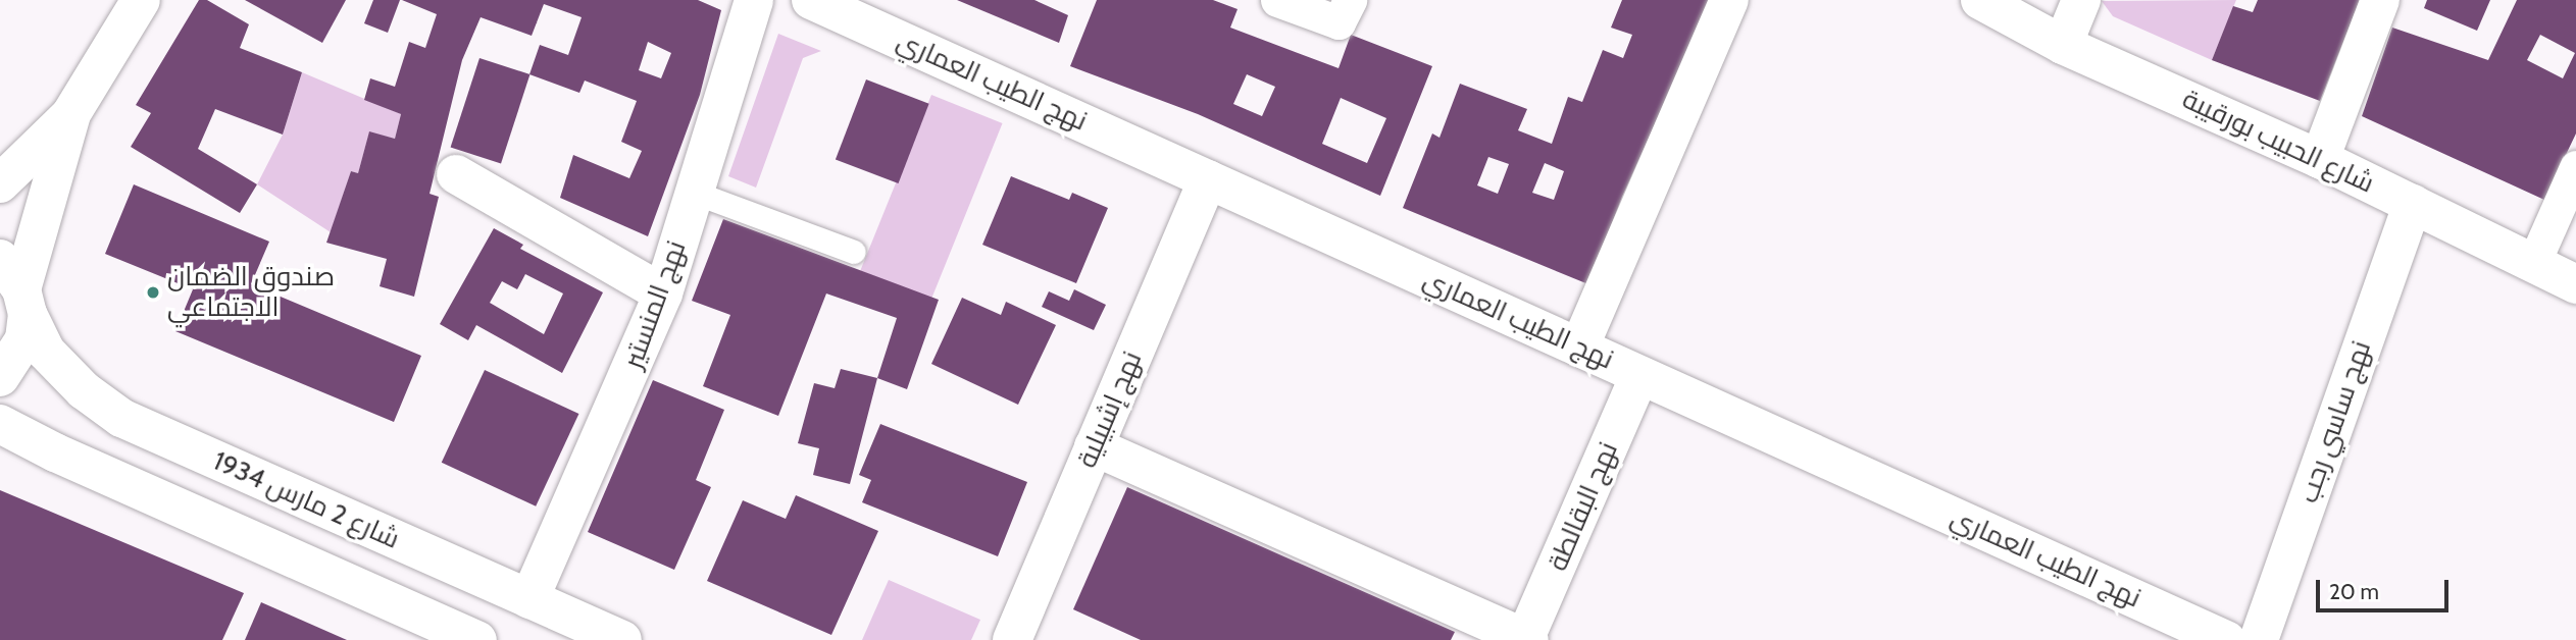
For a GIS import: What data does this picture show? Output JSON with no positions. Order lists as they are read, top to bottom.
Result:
{
  "streets": {
    "street": [
      "نهج الطيب العماري",
      "شارع الحبيب بورقيبة",
      "نهج المنستير",
      "نهج إشبيلية",
      "نهج ساسي رجب",
      "شارع 2 مارس 1934",
      "نهج البقالطة"
    ]
  },
  "crossings": [
    ["نهج الطيب العماري", "نهج إشبيلية"],
    ["نهج الطيب العماري", "نهج البقالطة"],
    ["شارع الحبيب بورقيبة", "نهج ساسي رجب"],
    ["نهج المنستير", "شارع 2 مارس 1934"]
  ],
  "places": ["صندوق الضمان الاجتماعي"],
  "scale_bar": "20 m"
}
